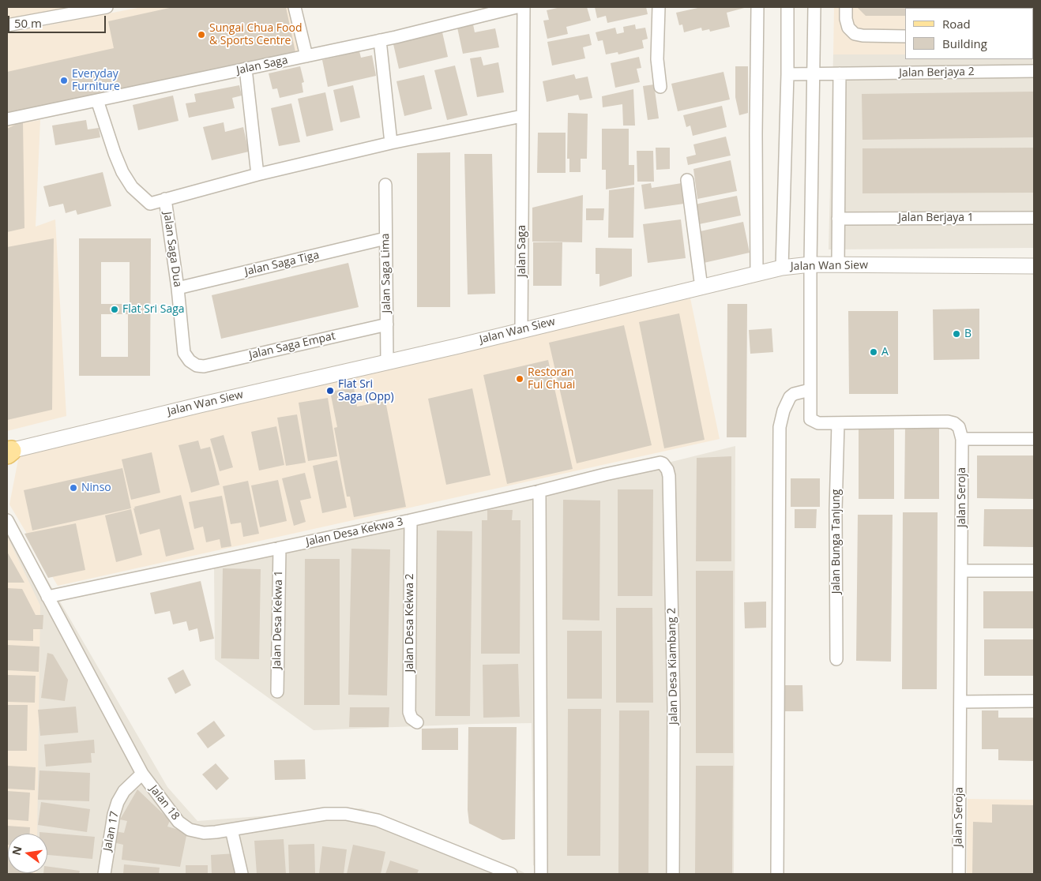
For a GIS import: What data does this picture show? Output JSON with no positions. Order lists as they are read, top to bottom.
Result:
{
  "streets": {
    "street": [
      "Jalan Saga",
      "Jalan Berjaya 2",
      "Jalan Berjaya 1",
      "Jalan Saga Dua",
      "Jalan Saga Tiga",
      "Jalan Wan Siew",
      "Jalan Saga Lima",
      "Jalan Saga Empat",
      "Jalan Seroja",
      "Jalan Desa Kekwa 3",
      "Jalan Bunga Tanjung",
      "Jalan Desa Kekwa 1",
      "Jalan Desa Kekwa 2",
      "Jalan Desa Kiambang 2",
      "Jalan 18",
      "Jalan 17"
    ]
  },
  "crossings": [
    ["Jalan Saga", "Jalan Wan Siew"],
    ["Jalan Berjaya 2", "Jalan Seroja"],
    ["Jalan Saga Dua", "Jalan Saga Tiga"],
    ["Jalan Saga Dua", "Jalan Saga Empat"],
    ["Jalan Saga Tiga", "Jalan Saga Lima"],
    ["Jalan Wan Siew", "Jalan Saga Lima"],
    ["Jalan Wan Siew", "Jalan Seroja"],
    ["Jalan Saga Lima", "Jalan Saga Empat"],
    ["Jalan Seroja", "Jalan Bunga Tanjung"],
    ["Jalan Desa Kekwa 3", "Jalan Desa Kekwa 1"],
    ["Jalan Desa Kekwa 3", "Jalan Desa Kekwa 2"],
    ["Jalan Desa Kekwa 3", "Jalan Desa Kiambang 2"],
    ["Jalan Desa Kekwa 3", "Jalan 18"],
    ["Jalan 18", "Jalan 17"]
  ],
  "places": [
    "Sungai Chua Food & Sports Centre",
    "Everyday Furniture",
    "Flat Sri Saga",
    "B",
    "A",
    "Restoran Fui Chuai",
    "Flat Sri Saga (Opp)",
    "Ninso"
  ],
  "legend": ["Road", "Building"],
  "scale_bar": "50 m",
  "north": "left"
}
